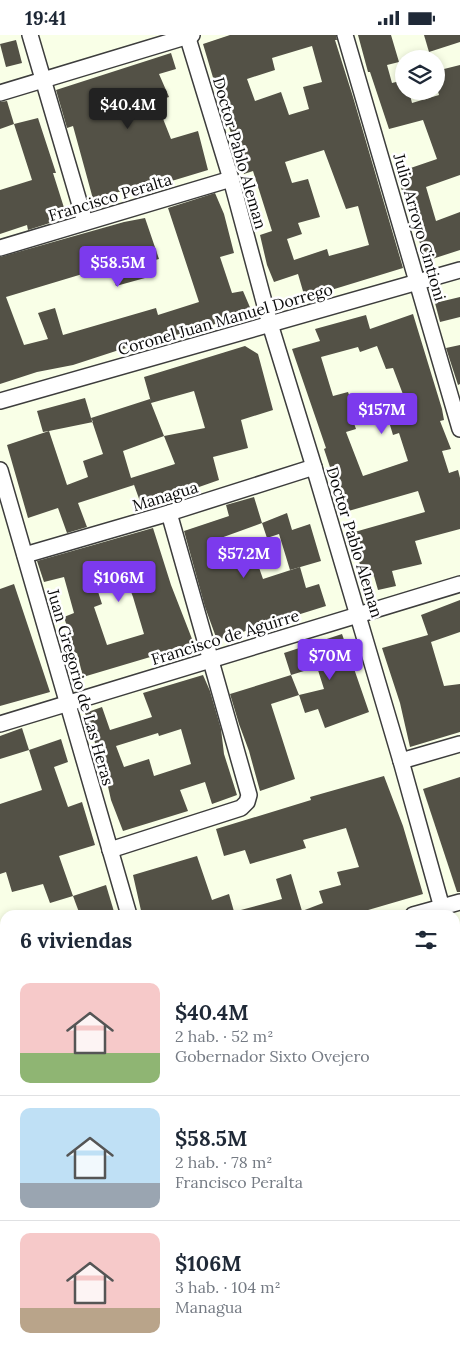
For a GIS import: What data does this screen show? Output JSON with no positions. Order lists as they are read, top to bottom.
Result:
{
  "streets": {
    "street": [
      "Doctor Pablo Aleman",
      "Francisco Peralta",
      "Julio Arroyo Cintioni",
      "Coronel Juan Manuel Dorrego",
      "Managua",
      "Francisco de Aguirre",
      "Juan Gregorio de Las Heras"
    ]
  },
  "crossings": [
    ["Doctor Pablo Aleman", "Francisco Peralta"],
    ["Doctor Pablo Aleman", "Coronel Juan Manuel Dorrego"],
    ["Doctor Pablo Aleman", "Managua"],
    ["Doctor Pablo Aleman", "Francisco de Aguirre"],
    ["Julio Arroyo Cintioni", "Coronel Juan Manuel Dorrego"],
    ["Managua", "Juan Gregorio de Las Heras"],
    ["Francisco de Aguirre", "Juan Gregorio de Las Heras"]
  ],
  "page": {
    "status": "19:41",
    "price": [
      "$40.4M",
      "$58.5M",
      "$157M",
      "$57.2M",
      "$106M",
      "$70M"
    ],
    "heading": "6 viviendas",
    "list": [
      {
        "name": "$40.4M",
        "note": "2 hab. · 52 m² · Gobernador Sixto Ovejero"
      },
      {
        "name": "$58.5M",
        "note": "2 hab. · 78 m² · Francisco Peralta"
      },
      {
        "name": "$106M",
        "note": "3 hab. · 104 m² · Managua"
      }
    ]
  }
}
